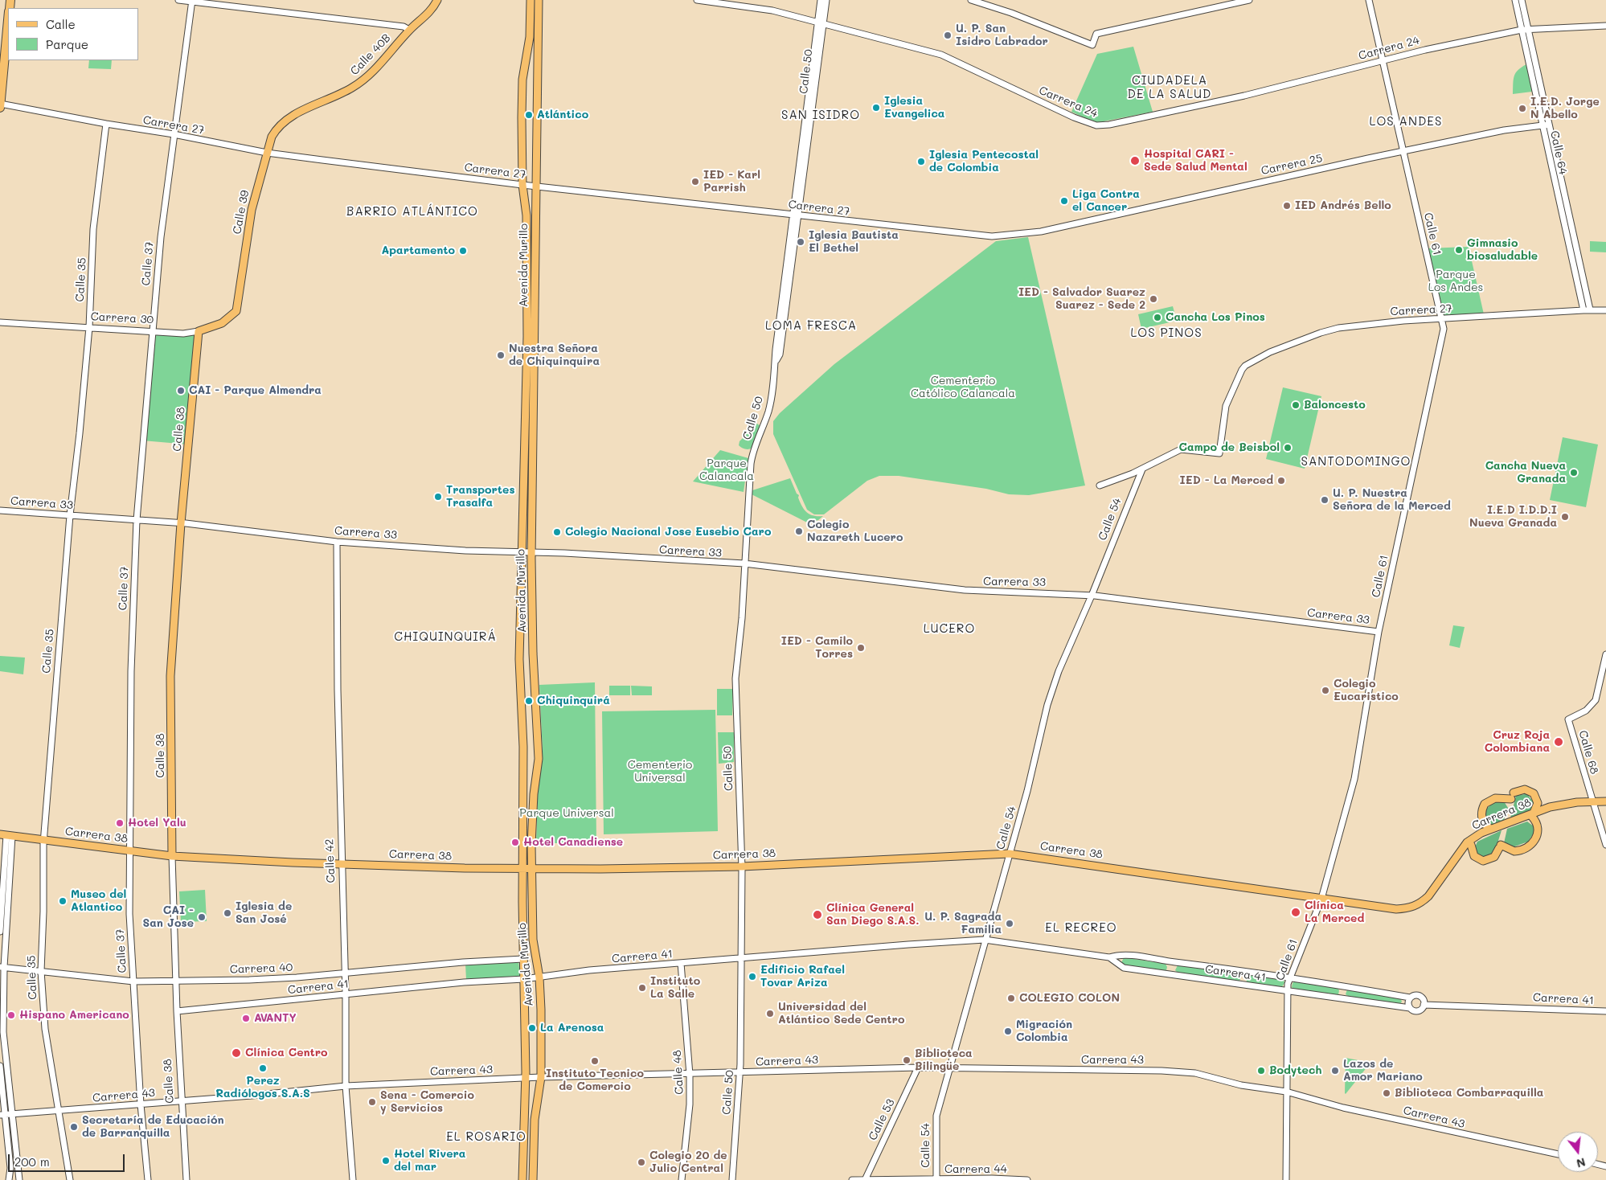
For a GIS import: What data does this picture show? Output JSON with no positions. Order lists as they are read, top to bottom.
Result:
{
  "streets": {
    "main road": [
      "Calle 40B",
      "Calle 39",
      "Avenida Murillo",
      "Carrera 30",
      "Calle 38",
      "Carrera 38"
    ],
    "street": [
      "Carrera 24",
      "Calle 50",
      "Carrera 27",
      "Calle 64",
      "Carrera 25",
      "Calle 61",
      "Calle 37",
      "Calle 35",
      "Carrera 33",
      "Calle 54",
      "Calle 68",
      "Calle 42",
      "Carrera 41",
      "Carrera 40",
      "Carrera 43",
      "Calle 48",
      "Calle 53",
      "Carrera 44"
    ]
  },
  "crossings": [
    ["Carrera 24", "Calle 50"],
    ["Carrera 24", "Calle 64"],
    ["Carrera 24", "Calle 61"],
    ["Calle 40B", "Calle 39"],
    ["Calle 50", "Carrera 27"],
    ["Calle 50", "Carrera 33"],
    ["Calle 50", "Carrera 38"],
    ["Calle 50", "Carrera 41"],
    ["Calle 50", "Carrera 43"],
    ["Carrera 27", "Calle 64"],
    ["Carrera 27", "Carrera 25"],
    ["Carrera 27", "Calle 39"],
    ["Carrera 27", "Calle 61"],
    ["Carrera 27", "Calle 37"],
    ["Carrera 27", "Avenida Murillo"],
    ["Carrera 27", "Calle 35"],
    ["Carrera 27", "Calle 54"],
    ["Calle 64", "Carrera 25"],
    ["Carrera 25", "Calle 61"],
    ["Calle 39", "Carrera 30"],
    ["Calle 61", "Carrera 33"],
    ["Calle 61", "Carrera 38"],
    ["Calle 61", "Carrera 41"],
    ["Calle 61", "Carrera 43"],
    ["Calle 37", "Carrera 30"],
    ["Calle 37", "Carrera 33"],
    ["Calle 37", "Carrera 38"],
    ["Calle 37", "Carrera 40"],
    ["Calle 37", "Carrera 43"],
    ["Avenida Murillo", "Carrera 33"],
    ["Avenida Murillo", "Carrera 38"],
    ["Avenida Murillo", "Carrera 41"],
    ["Avenida Murillo", "Carrera 40"],
    ["Avenida Murillo", "Carrera 43"],
    ["Calle 35", "Carrera 30"],
    ["Calle 35", "Carrera 33"],
    ["Calle 35", "Carrera 38"],
    ["Calle 35", "Carrera 40"],
    ["Calle 35", "Carrera 43"],
    ["Carrera 30", "Calle 38"],
    ["Calle 38", "Carrera 33"],
    ["Calle 38", "Carrera 38"],
    ["Calle 38", "Carrera 41"],
    ["Calle 38", "Carrera 40"],
    ["Calle 38", "Carrera 43"],
    ["Carrera 33", "Calle 54"],
    ["Carrera 33", "Calle 42"],
    ["Calle 54", "Carrera 38"],
    ["Calle 54", "Carrera 41"],
    ["Calle 54", "Carrera 43"],
    ["Calle 54", "Carrera 44"],
    ["Calle 68", "Carrera 38"],
    ["Carrera 38", "Calle 42"],
    ["Calle 42", "Carrera 41"],
    ["Calle 42", "Carrera 40"],
    ["Calle 42", "Carrera 43"],
    ["Carrera 41", "Calle 48"],
    ["Carrera 43", "Calle 48"],
    ["Carrera 43", "Calle 53"],
    ["Calle 53", "Carrera 44"]
  ],
  "districts": [
    "CIUDADELA DE LA SALUD",
    "SAN ISIDRO",
    "LOS ANDES",
    "BARRIO ATLÁNTICO",
    "LOMA FRESCA",
    "LOS PINOS",
    "SANTODOMINGO",
    "LUCERO",
    "CHIQUINQUIRÁ",
    "EL RECREO",
    "EL ROSARIO"
  ],
  "parks": [
    "Parque Los Andes",
    "Cementerio Católico Calancala",
    "Parque Calancala",
    "Cementerio Universal",
    "Parque Universal"
  ],
  "places": [
    "U. P. San Isidro Labrador",
    "Iglesia Evangelica",
    "I.E.D. Jorge N Abello",
    "Atlántico",
    "Hospital CARI - Sede Salud Mental",
    "Iglesia Pentecostal de Colombia",
    "IED - Karl Parrish",
    "Liga Contra el Cancer",
    "IED Andrés Bello",
    "Iglesia Bautista El Bethel",
    "Gimnasio biosaludable",
    "Apartamento",
    "IED - Salvador Suarez Suarez - Sede 2",
    "Cancha Los Pinos",
    "Nuestra Señora de Chiquinquira",
    "CAI - Parque Almendra",
    "Baloncesto",
    "Campo de Beisbol",
    "Cancha Nueva Granada",
    "IED - La Merced",
    "Transportes Trasalfa",
    "U. P. Nuestra Señora de la Merced",
    "I.E.D I.D.D.I Nueva Granada",
    "Colegio Nazareth Lucero",
    "Colegio Nacional Jose Eusebio Caro",
    "IED - Camilo Torres",
    "Colegio Eucaristico",
    "Chiquinquirá",
    "Cruz Roja Colombiana",
    "Hotel Yalu",
    "Hotel Canadiense",
    "Museo del Atlantico",
    "Clínica La Merced",
    "Iglesia de San José",
    "Clínica General San Diego S.A.S.",
    "CAI - San Jose",
    "U. P. Sagrada Familia",
    "Edificio Rafael Tovar Ariza",
    "Instituto La Salle",
    "COLEGIO COLON",
    "Universidad del Atlántico Sede Centro",
    "Hispano Americano",
    "AVANTY",
    "La Arenosa",
    "Migración Colombia",
    "Clínica Centro",
    "Biblioteca Bilingüe",
    "Instituto Tecnico de Comercio",
    "Perez Radiólogos S.A.S",
    "Bodytech",
    "Lazos de Amor Mariano",
    "Biblioteca Combarraquilla",
    "Sena - Comercio y Servicios",
    "Secretaría de Educación de Barranquilla",
    "Hotel Rivera del mar",
    "Colegio 20 de Julio Central"
  ],
  "legend": ["Calle", "Parque"],
  "scale_bar": "200 m",
  "north": "bottom"
}
